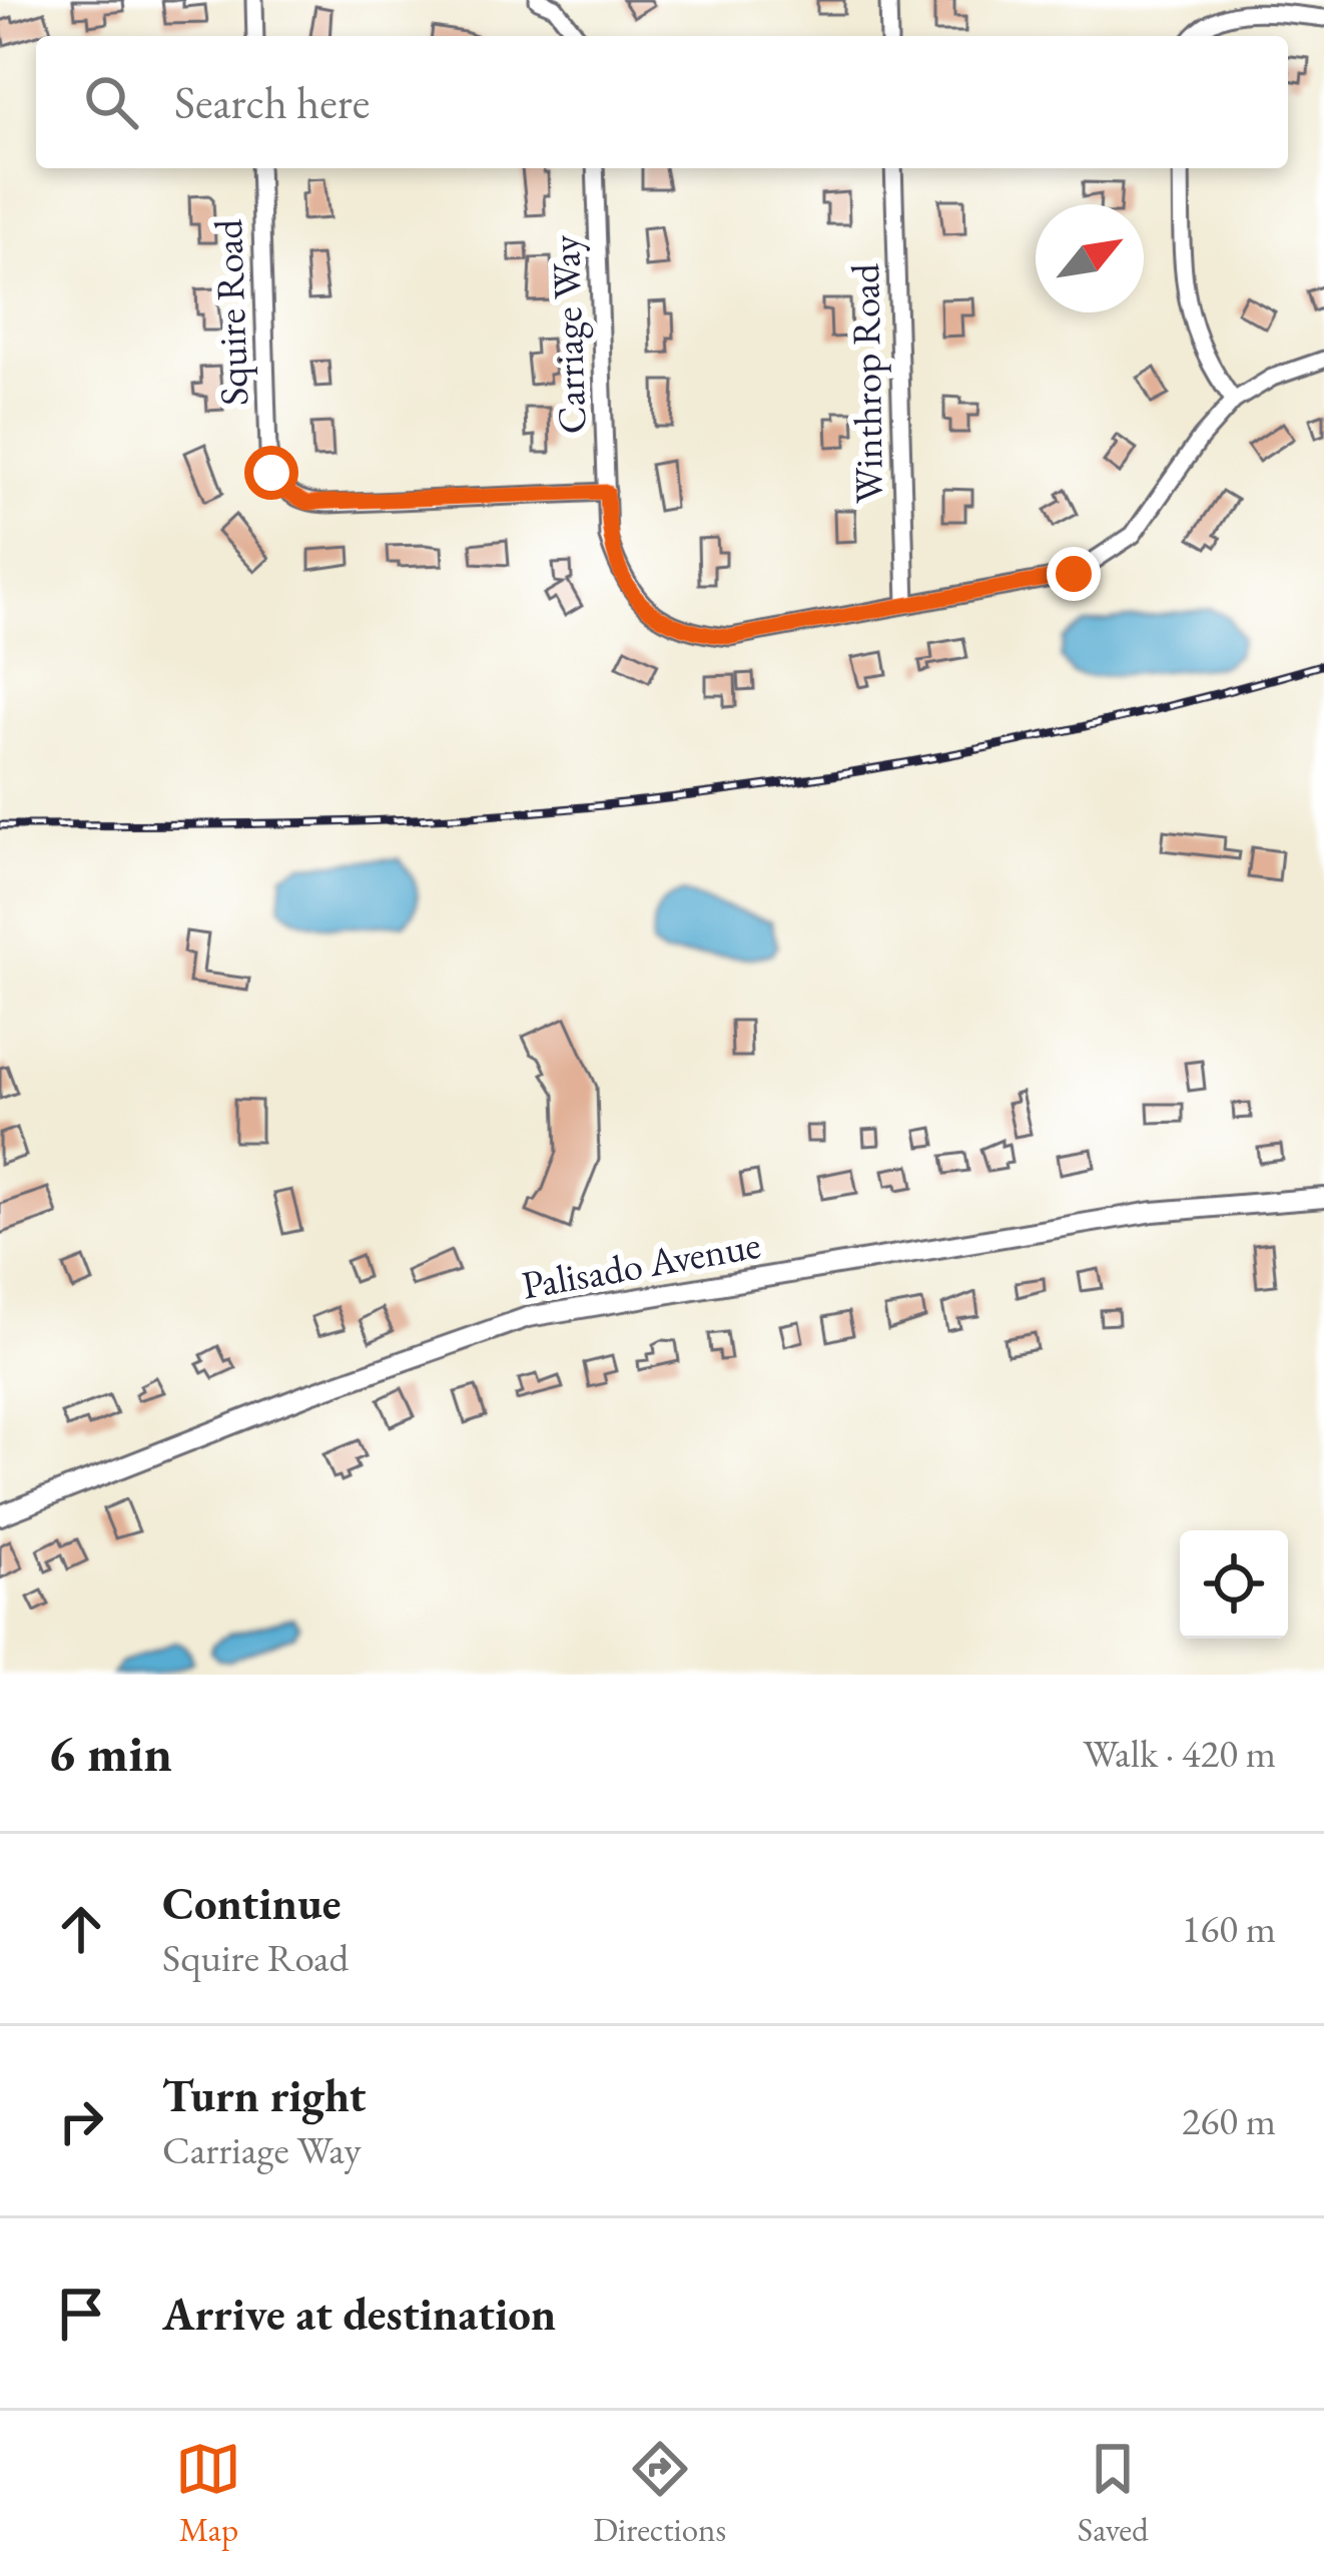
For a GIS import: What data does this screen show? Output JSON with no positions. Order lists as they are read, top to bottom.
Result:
{
  "streets": {
    "main road": ["Palisado Avenue"],
    "street": ["Squire Road", "Carriage Way", "Winthrop Road"]
  },
  "crossings": [
    ["Squire Road", "Carriage Way"],
    ["Carriage Way", "Winthrop Road"]
  ],
  "north": "top right",
  "page": {
    "search": "Search here",
    "heading": ["6 min", "Walk · 420 m"],
    "list": [
      ["Continue", "Squire Road", "160 m"],
      ["Turn right", "Carriage Way", "260 m"],
      "Arrive at destination"
    ],
    "nav": ["Map", "Directions", "Saved"]
  }
}
